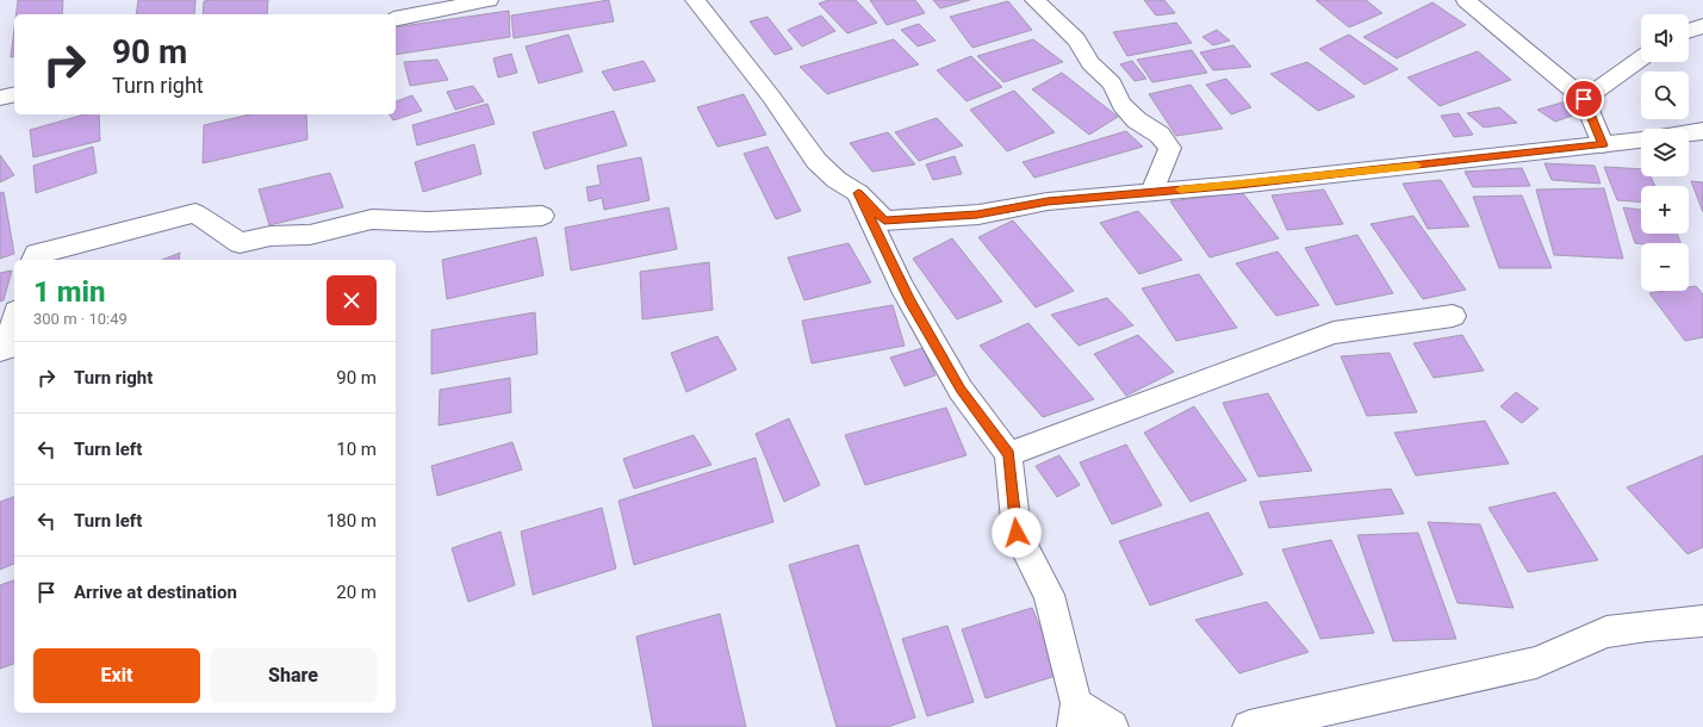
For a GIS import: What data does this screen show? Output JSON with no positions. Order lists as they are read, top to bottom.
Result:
{
  "page": {
    "map_buttons": ["+", "−"],
    "turn": ["90 m", "Turn right"],
    "heading": ["1 min", "300 m · 10:49"],
    "list": [
      {
        "name": "Turn right",
        "value": "90 m"
      },
      {
        "name": "Turn left",
        "value": "10 m"
      },
      {
        "name": "Turn left",
        "value": "180 m"
      },
      {
        "name": "Arrive at destination",
        "value": "20 m"
      }
    ],
    "buttons": ["Exit", "Share"]
  }
}
